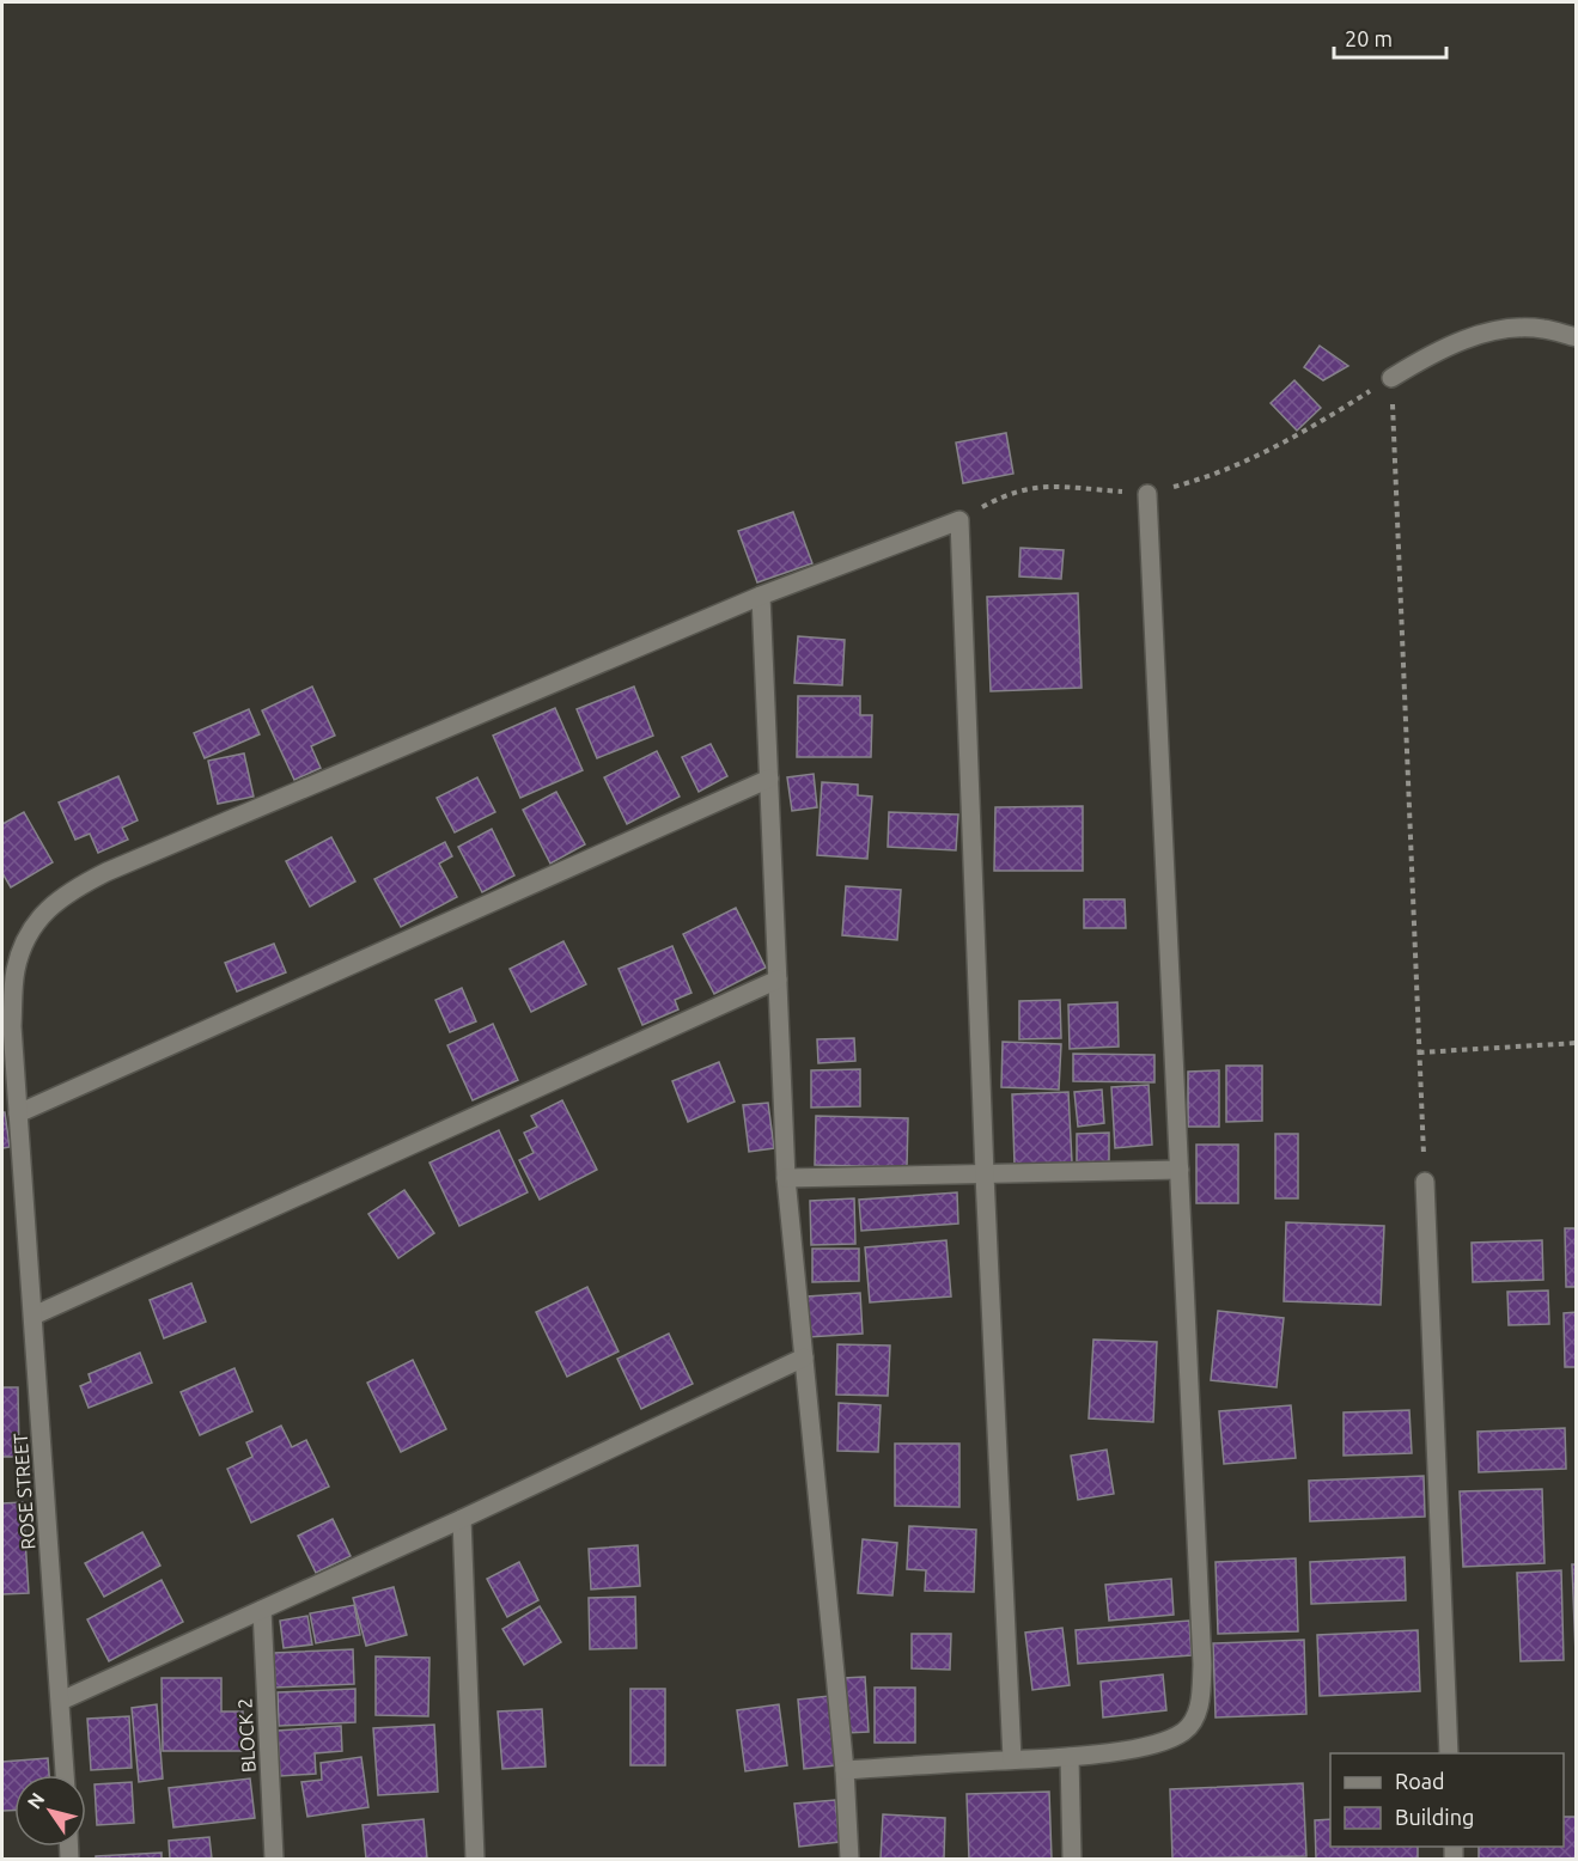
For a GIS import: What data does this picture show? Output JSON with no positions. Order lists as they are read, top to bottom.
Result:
{
  "streets": {
    "street": ["ROSE STREET", "BLOCK 2"]
  },
  "legend": ["Road", "Building"],
  "scale_bar": "20 m",
  "north": "top left"
}
